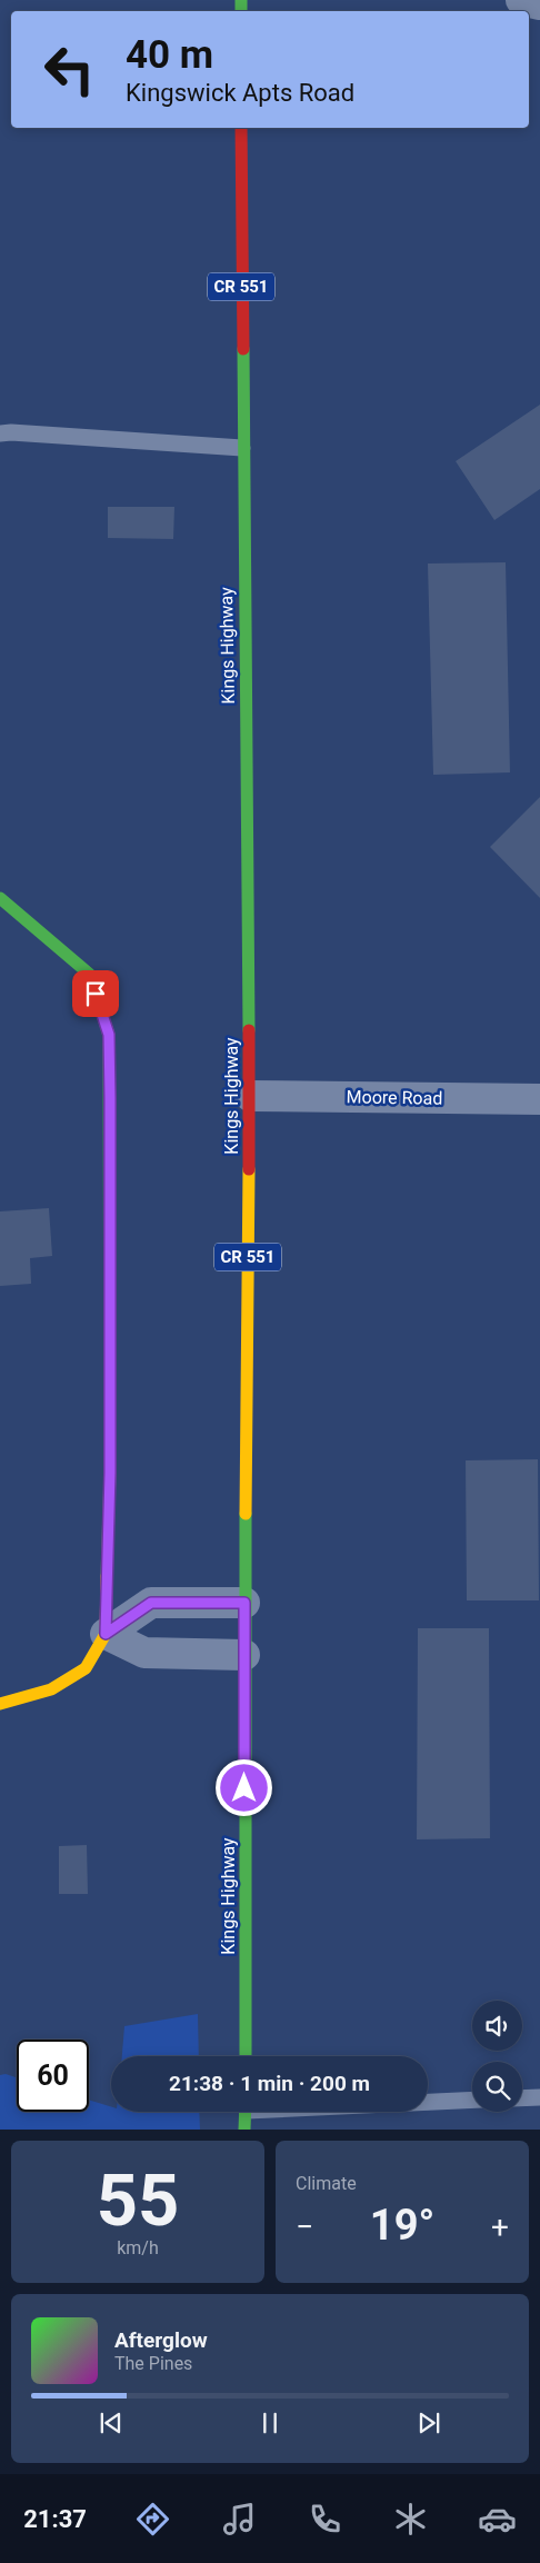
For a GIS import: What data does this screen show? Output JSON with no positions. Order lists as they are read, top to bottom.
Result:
{
  "streets": {
    "main road": ["CR 551", "Kings Highway"],
    "street": ["Moore Road"]
  },
  "crossings": [
    ["Kings Highway", "Moore Road"]
  ],
  "page": {
    "turn": ["40 m", "Kingswick Apts Road"],
    "limit": "60",
    "trip": "21:38 · 1 min · 200 m",
    "tile": [
      ["55", "km/h"],
      "Climate"
    ],
    "heat": ["−", "19°", "+"],
    "song": ["Afterglow", "The Pines"],
    "tabs": "21:37"
  }
}
